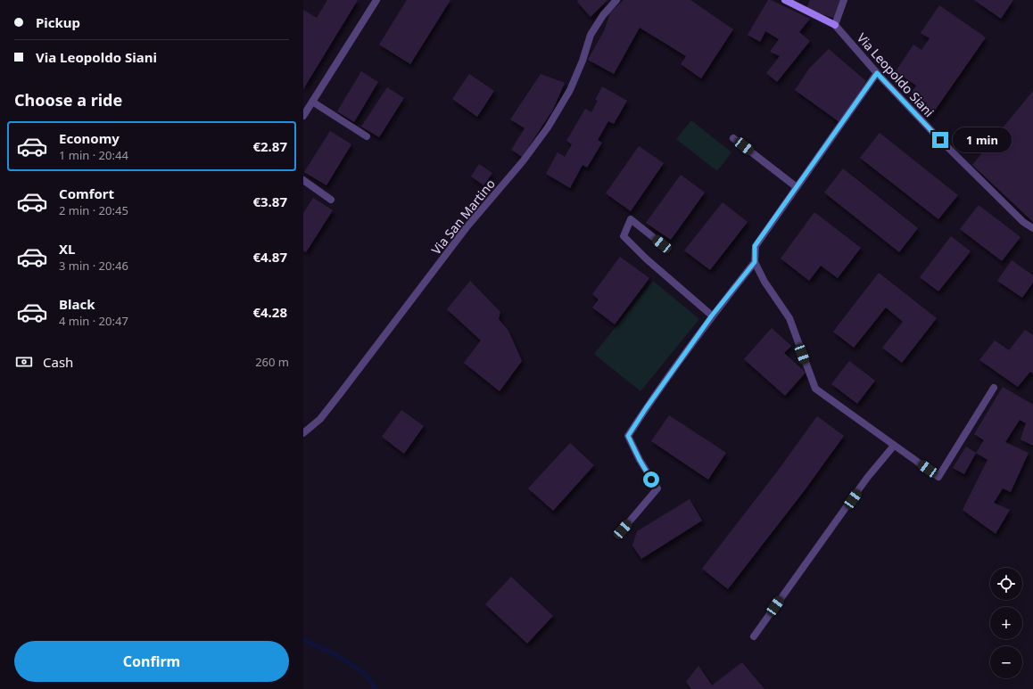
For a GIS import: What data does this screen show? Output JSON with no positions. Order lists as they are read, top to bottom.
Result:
{
  "streets": {
    "street": ["Via Leopoldo Siani", "Via San Martino"]
  },
  "page": {
    "banner": ["Pickup", "Via Leopoldo Siani"],
    "heading": "Choose a ride",
    "list": [
      {
        "name": "Economy",
        "note": "1 min · 20:44",
        "value": "€2.87"
      },
      {
        "name": "Comfort",
        "note": "2 min · 20:45",
        "value": "€3.87"
      },
      {
        "name": "XL",
        "note": "3 min · 20:46",
        "value": "€4.87"
      },
      {
        "name": "Black",
        "note": "4 min · 20:47",
        "value": "€4.28"
      }
    ],
    "bubble": "1 min",
    "pay": ["Cash", "260 m"],
    "map_buttons": ["+", "−"],
    "buttons": "Confirm"
  }
}
